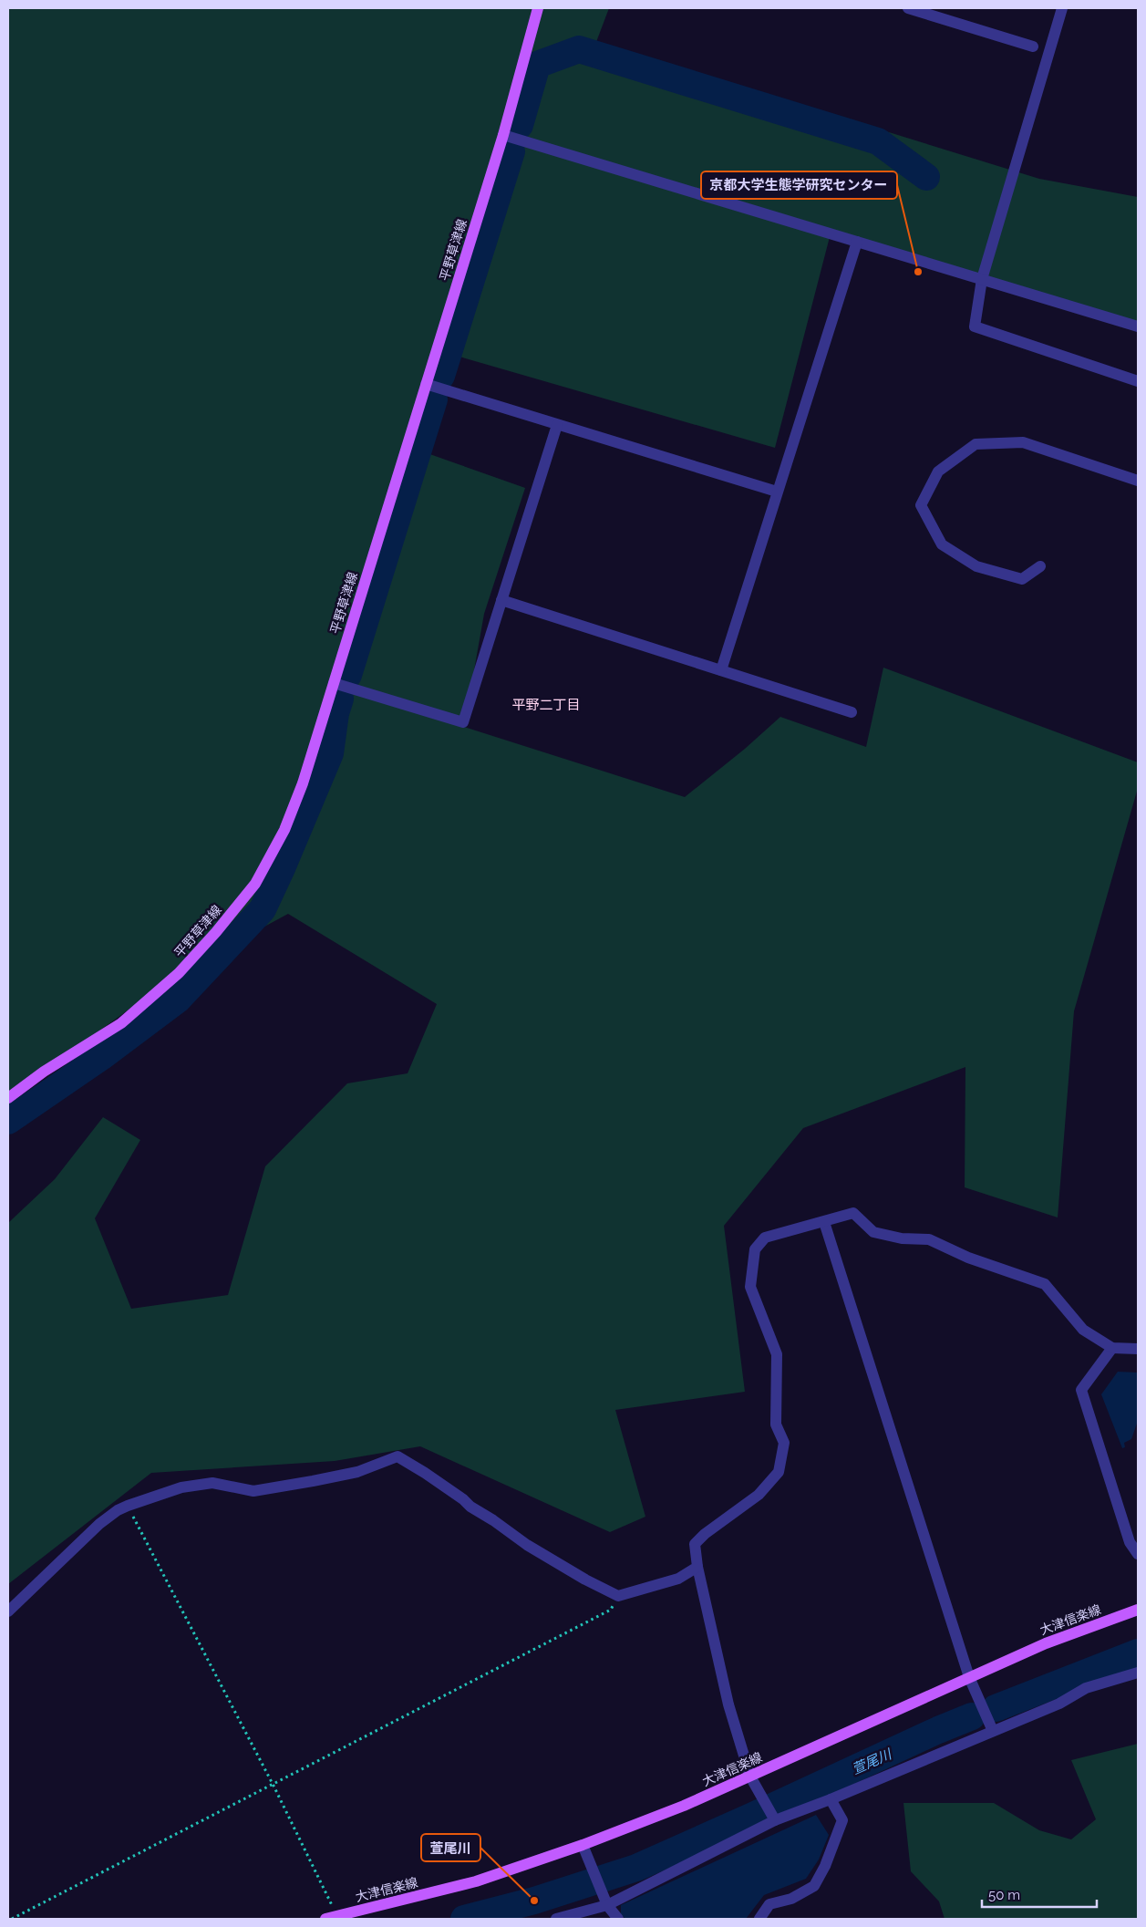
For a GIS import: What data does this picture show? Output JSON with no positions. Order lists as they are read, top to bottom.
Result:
{
  "streets": {
    "main road": ["平野草津線", "大津信楽線"]
  },
  "districts": ["平野二丁目"],
  "water": ["萱尾川"],
  "places": ["京都大学生態学研究センター", "萱尾川"],
  "scale_bar": "50 m"
}
